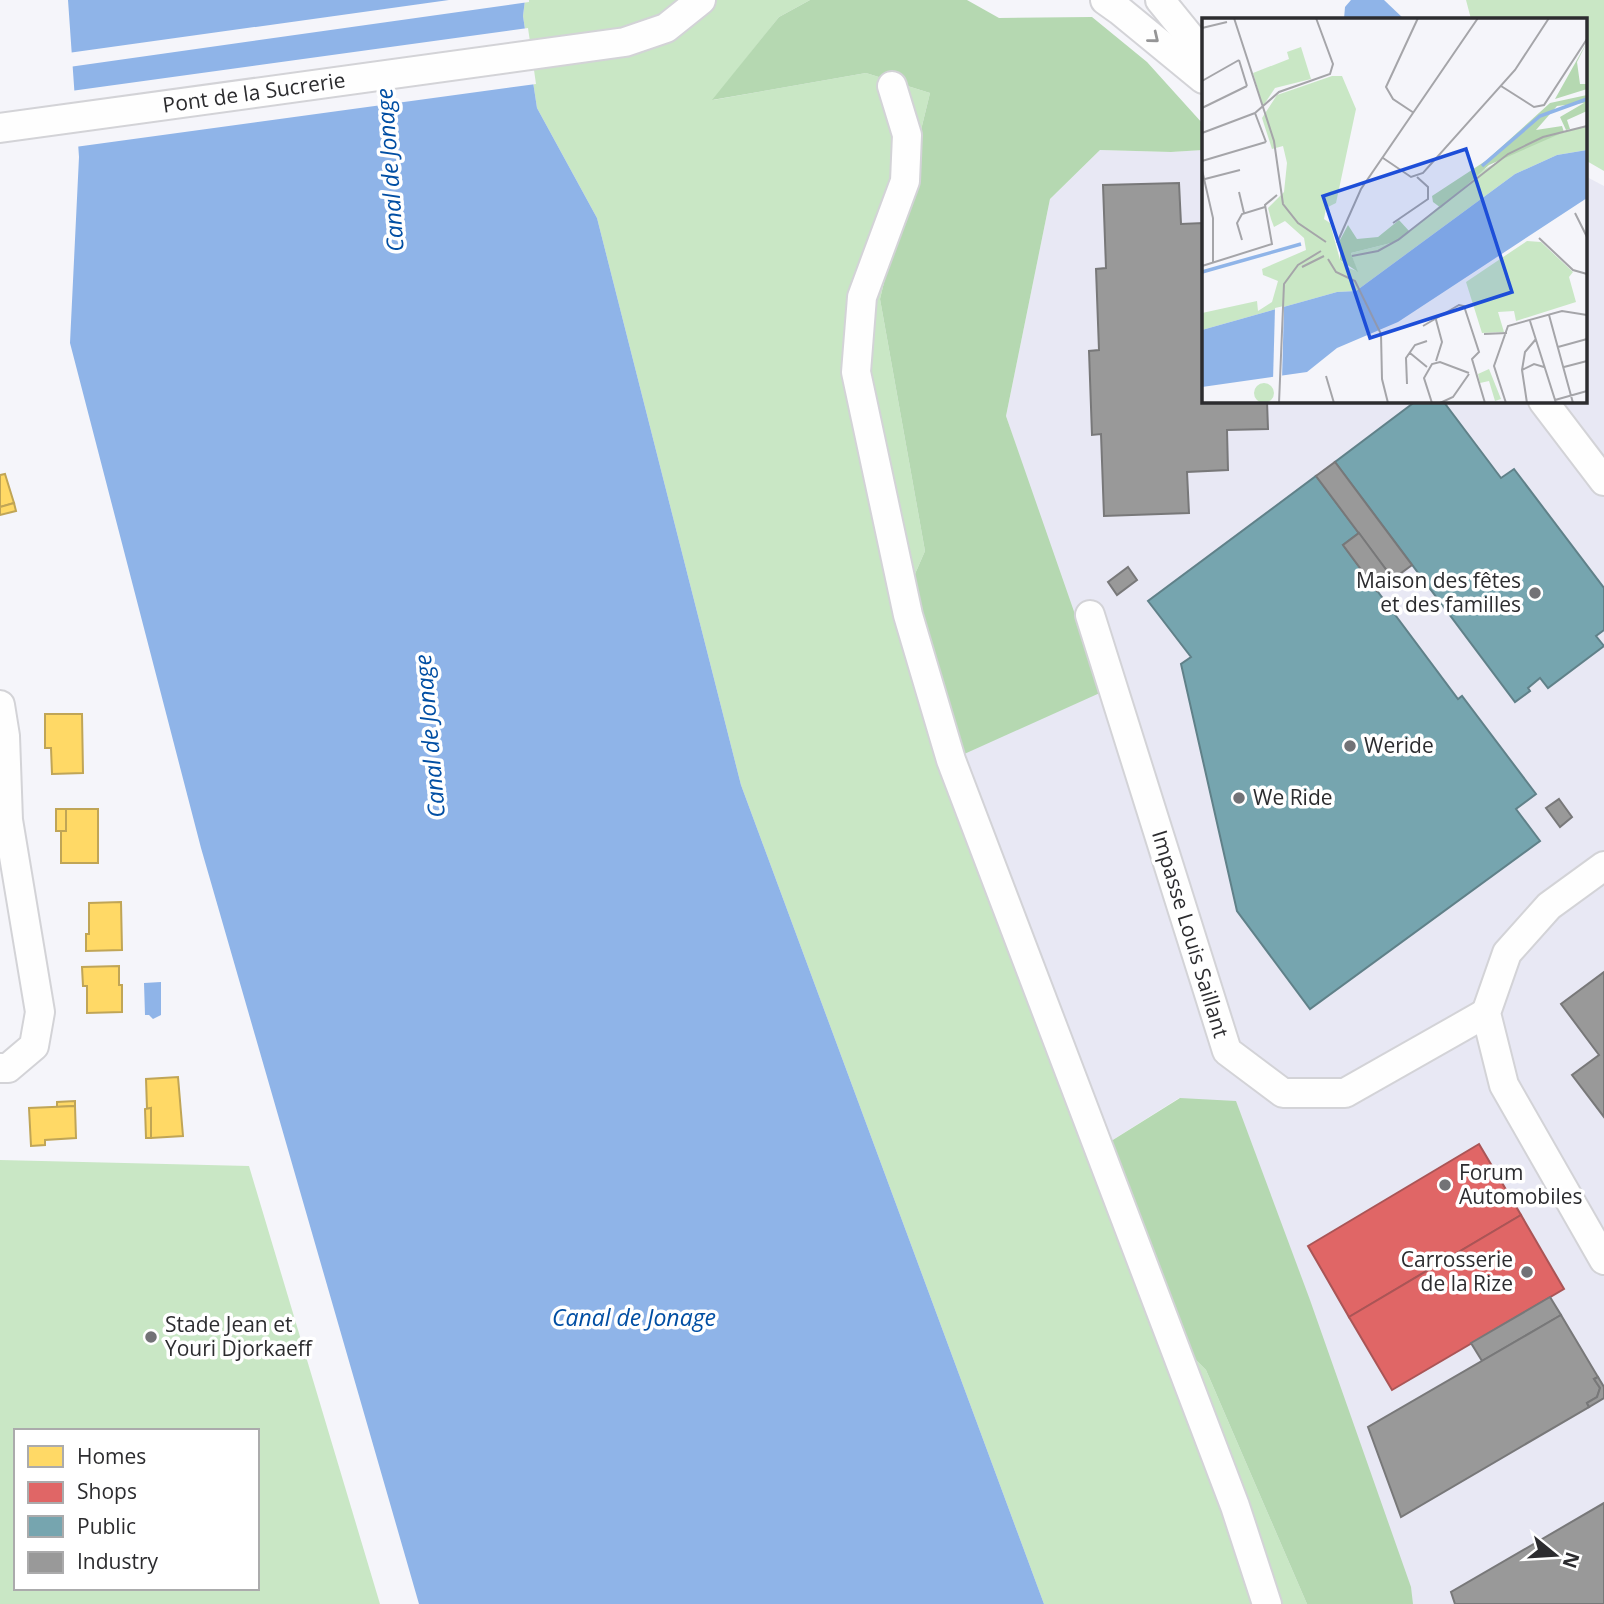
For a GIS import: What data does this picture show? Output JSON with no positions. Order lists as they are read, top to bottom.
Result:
{
  "streets": {
    "street": ["Pont de la Sucrerie", "Impasse Louis Saillant"]
  },
  "water": ["Canal de Jonage"],
  "places": [
    "Maison des fêtes et des familles",
    "Weride",
    "We Ride",
    "Forum Automobiles",
    "Carrosserie de la Rize",
    "Stade Jean et Youri Djorkaeff"
  ],
  "legend": [
    "Homes",
    "Shops",
    "Public",
    "Industry"
  ],
  "north": "right"
}
